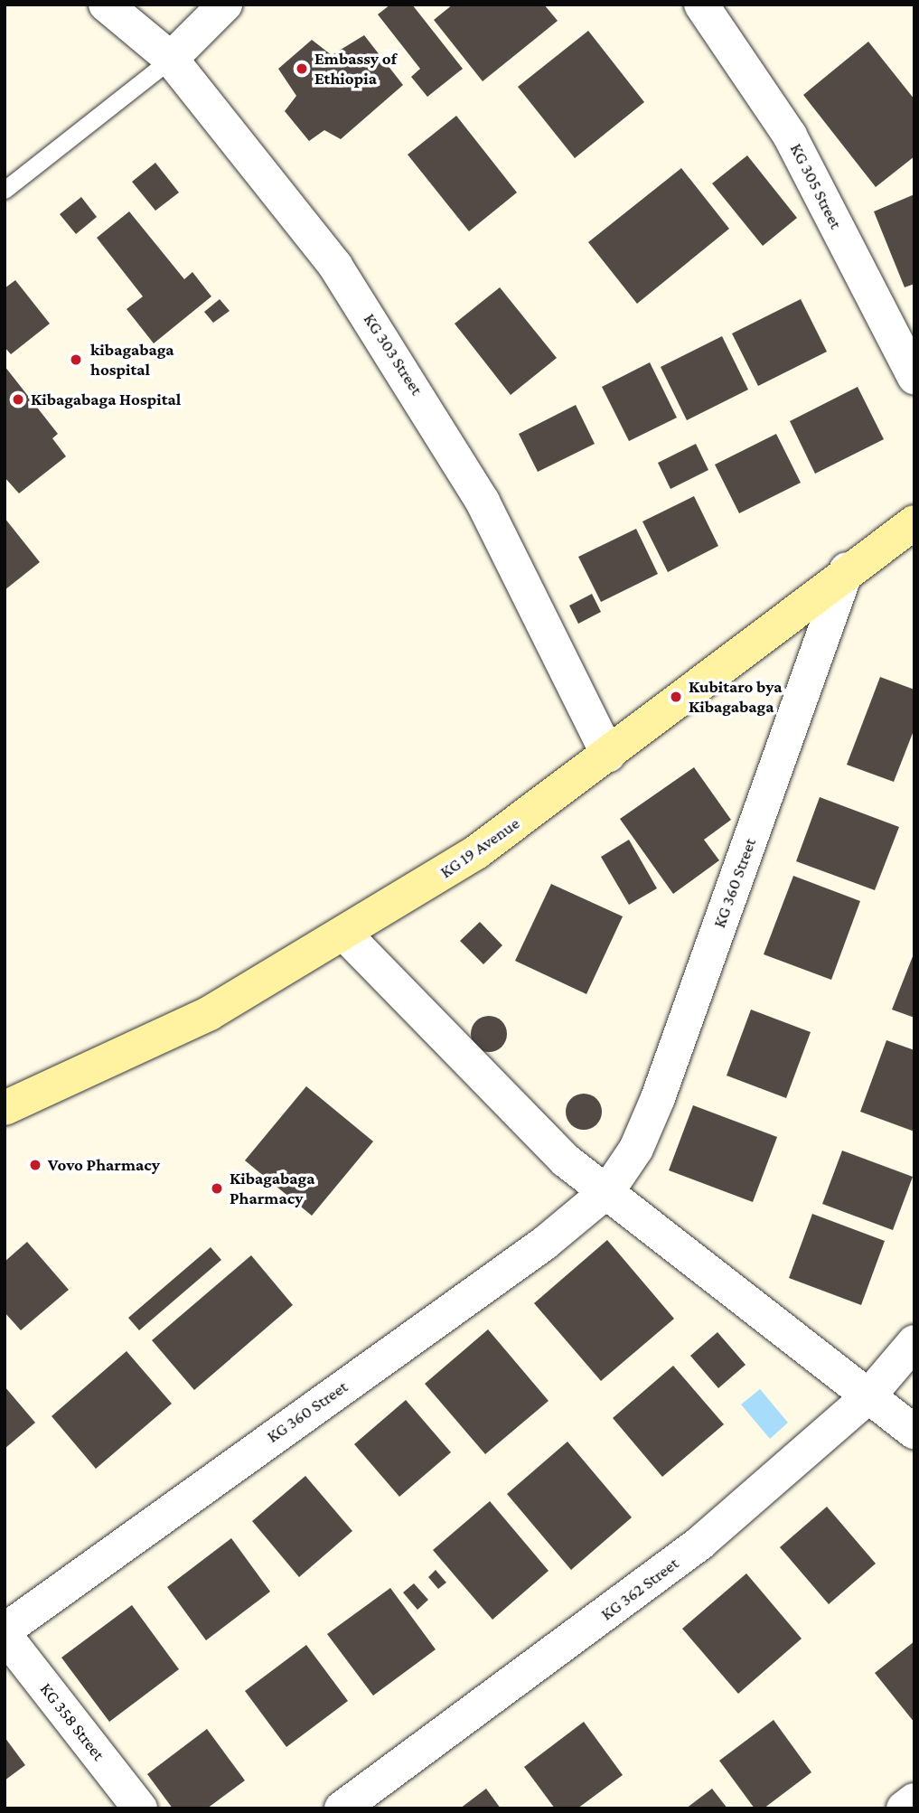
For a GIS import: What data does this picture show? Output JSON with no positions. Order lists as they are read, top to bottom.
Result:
{
  "streets": {
    "main road": ["KG 19 Avenue"],
    "street": [
      "KG 305 Street",
      "KG 303 Street",
      "KG 360 Street",
      "KG 362 Street",
      "KG 358 Street"
    ]
  },
  "crossings": [
    ["KG 303 Street", "KG 19 Avenue"],
    ["KG 19 Avenue", "KG 360 Street"]
  ],
  "places": [
    "Embassy of Ethiopia",
    "kibagabaga hospital",
    "Kibagabaga Hospital",
    "Kubitaro bya Kibagabaga",
    "Vovo Pharmacy",
    "Kibagabaga Pharmacy"
  ]
}
